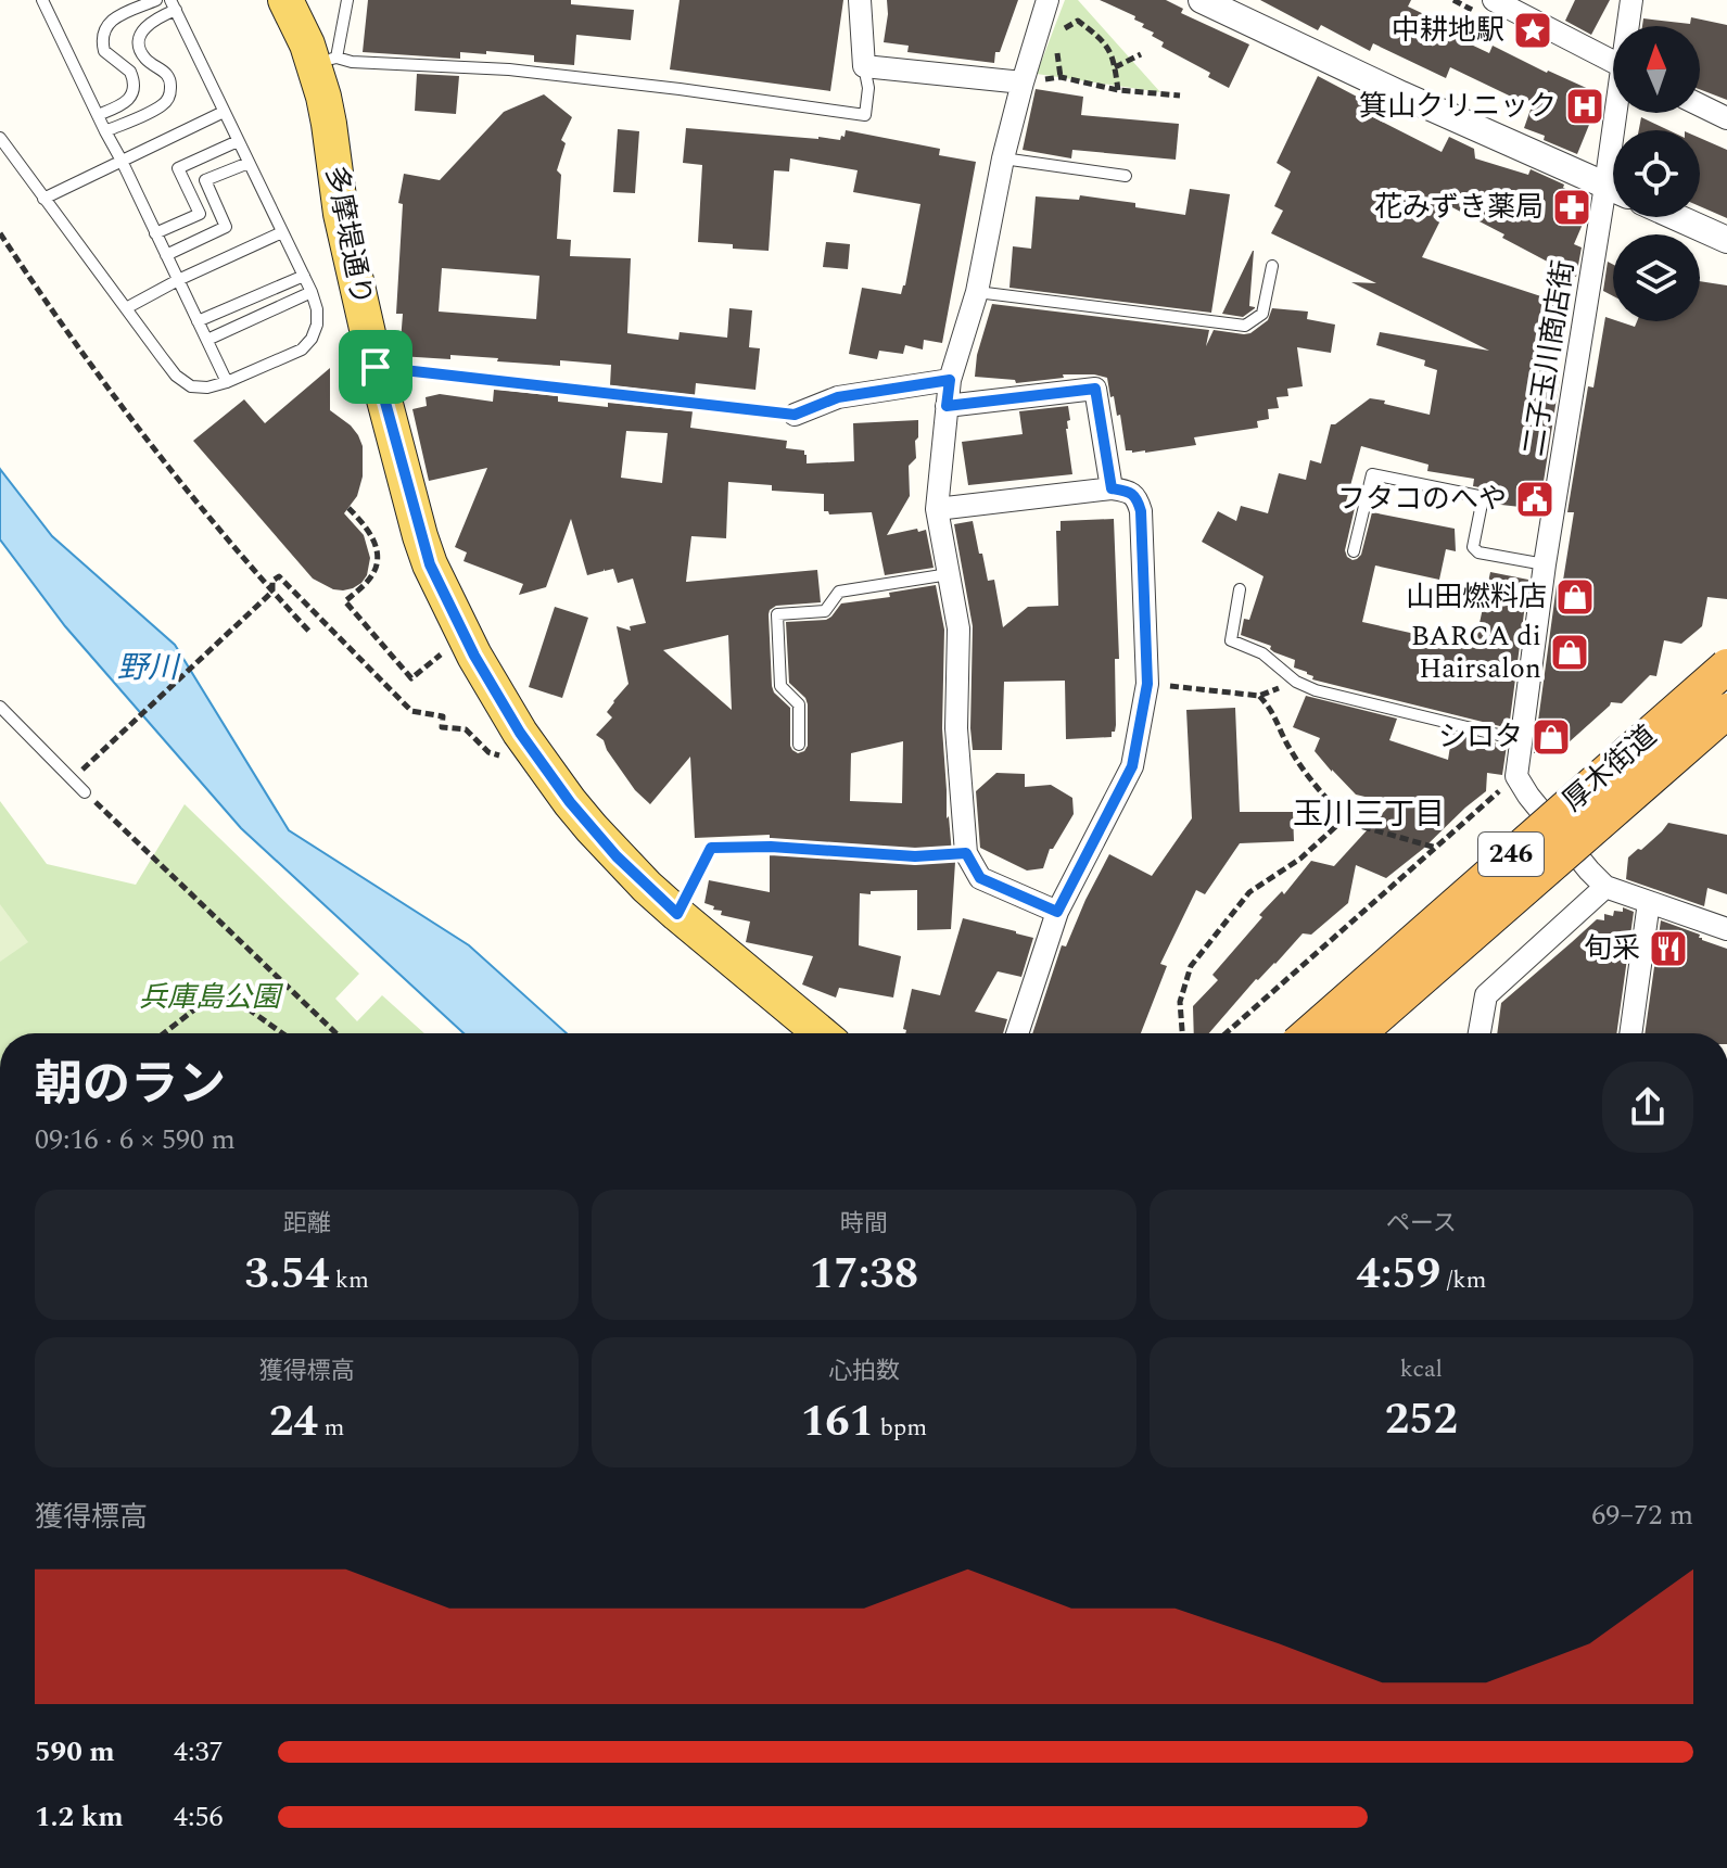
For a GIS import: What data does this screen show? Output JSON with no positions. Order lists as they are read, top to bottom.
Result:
{
  "streets": {
    "highway": ["厚木街道", "246"],
    "main road": ["多摩堤通り"],
    "street": ["二子玉川商店街"]
  },
  "districts": ["玉川三丁目"],
  "water": ["野川"],
  "parks": ["兵庫島公園"],
  "places": {
    "place": ["中耕地駅"],
    "hospital": ["箕山クリニック"],
    "pharmacy": ["花みずき薬局"],
    "public building": ["フタコのへや"],
    "shop": ["山田燃料店", "BARCA di Hairsalon", "シロタ"],
    "restaurant": ["旬采"]
  },
  "north": "top",
  "page": {
    "heading": ["朝のラン", "09:16 · 6 × 590 m"],
    "stats": [
      ["距離", "3.54 km"],
      ["時間", "17:38"],
      ["ペース", "4:59 /km"],
      ["獲得標高", "24 m"],
      ["心拍数", "161 bpm"],
      ["kcal", "252"]
    ],
    "chart": ["獲得標高", "69–72 m"],
    "list": [
      {
        "name": "590 m",
        "note": "4:37"
      },
      {
        "name": "1.2 km",
        "note": "4:56"
      }
    ]
  }
}
